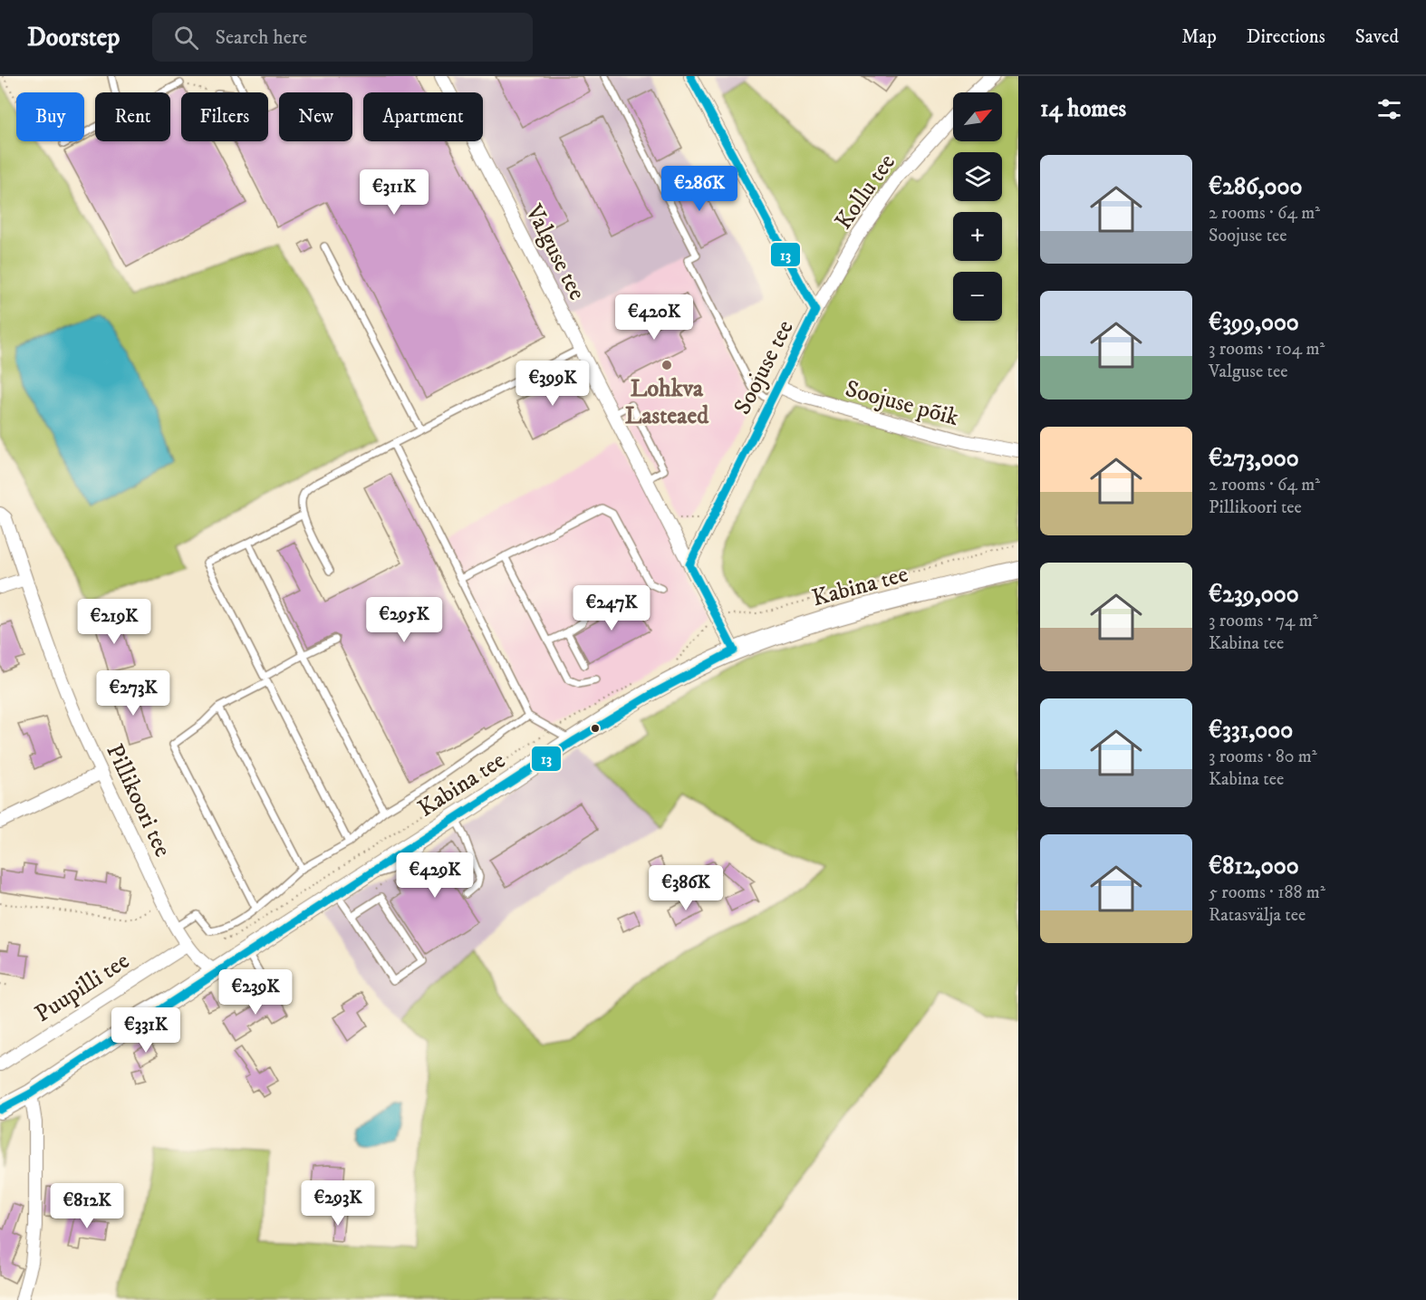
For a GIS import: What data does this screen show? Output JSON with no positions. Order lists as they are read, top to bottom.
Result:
{
  "streets": {
    "street": [
      "Kollu tee",
      "Valguse tee",
      "Soojuse tee",
      "Soojuse põik",
      "Kabina tee",
      "Pillikoori tee",
      "Puupilli tee"
    ]
  },
  "crossings": [
    ["Kollu tee", "Soojuse tee"],
    ["Valguse tee", "Soojuse tee"],
    ["Soojuse tee", "Soojuse põik"],
    ["Kabina tee", "Pillikoori tee"],
    ["Pillikoori tee", "Puupilli tee"]
  ],
  "places": ["Lohkva Lasteaed"],
  "lines": ["transit line 13"],
  "north": "top right",
  "page": {
    "header": "Doorstep",
    "search": "Search here",
    "nav": ["Map", "Directions", "Saved"],
    "heading": "14 homes",
    "map_buttons": ["+", "−"],
    "chip": [
      "Buy",
      "Rent",
      "Filters",
      "New",
      "Apartment"
    ],
    "list": [
      {
        "name": "€286,000",
        "note": "2 rooms · 64 m² · Soojuse tee"
      },
      {
        "name": "€399,000",
        "note": "3 rooms · 104 m² · Valguse tee"
      },
      {
        "name": "€273,000",
        "note": "2 rooms · 64 m² · Pillikoori tee"
      },
      {
        "name": "€239,000",
        "note": "3 rooms · 74 m² · Kabina tee"
      },
      {
        "name": "€331,000",
        "note": "3 rooms · 80 m² · Kabina tee"
      },
      {
        "name": "€812,000",
        "note": "5 rooms · 188 m² · Ratasvälja tee"
      }
    ],
    "price": [
      "€286K",
      "€311K",
      "€420K",
      "€399K",
      "€247K",
      "€295K",
      "€219K",
      "€273K",
      "€429K",
      "€386K",
      "€239K",
      "€331K",
      "€293K",
      "€812K"
    ]
  }
}
